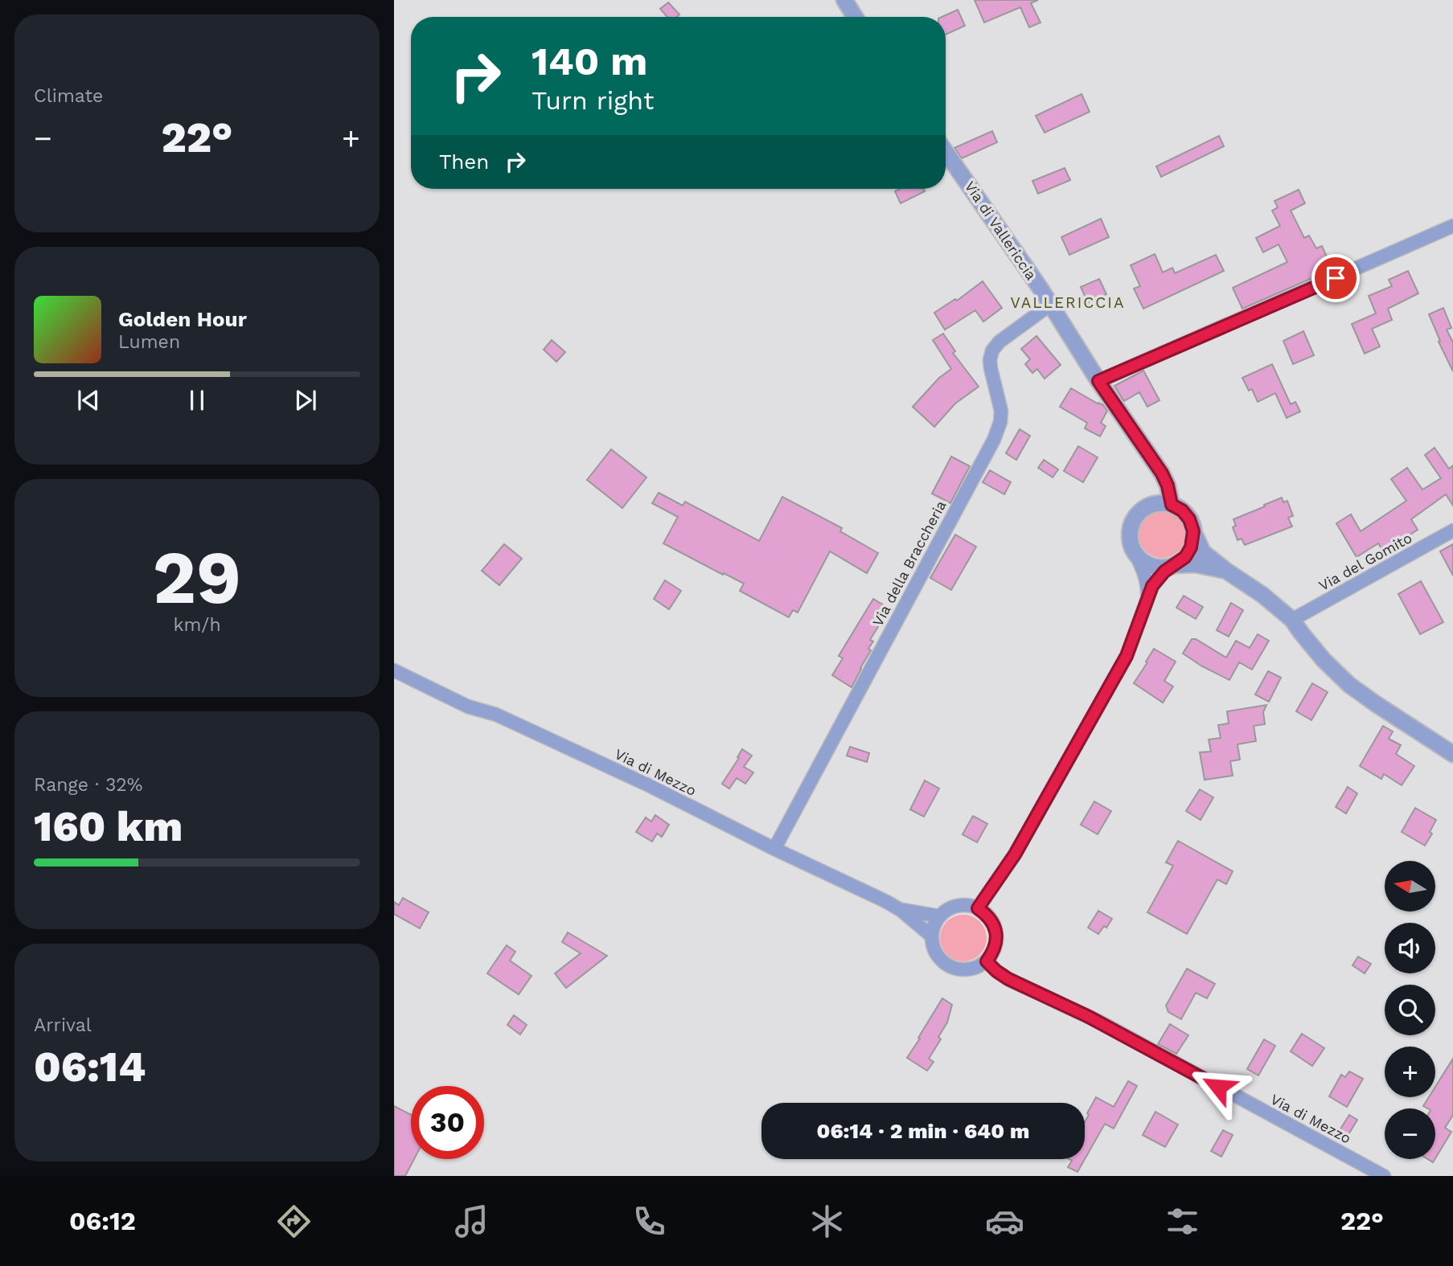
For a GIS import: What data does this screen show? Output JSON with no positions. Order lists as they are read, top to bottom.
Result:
{
  "streets": {
    "street": [
      "Via di Vallericcia",
      "Via del Gomito",
      "Via della Braccheria",
      "Via di Mezzo"
    ]
  },
  "crossings": [
    ["Via di Vallericcia", "Via della Braccheria"],
    ["Via della Braccheria", "Via di Mezzo"]
  ],
  "districts": ["VALLERICCIA"],
  "north": "left",
  "page": {
    "tile": [
      "Climate",
      ["29", "km/h"],
      ["Range · 32%", "160 km"],
      ["Arrival", "06:14"]
    ],
    "turn": ["140 m", "Turn right"],
    "heat": ["−", "22°", "+"],
    "then": "Then",
    "song": ["Golden Hour", "Lumen"],
    "map_buttons": ["+", "−"],
    "limit": "30",
    "trip": "06:14 · 2 min · 640 m",
    "tabs": ["06:12", "22°"]
  }
}
